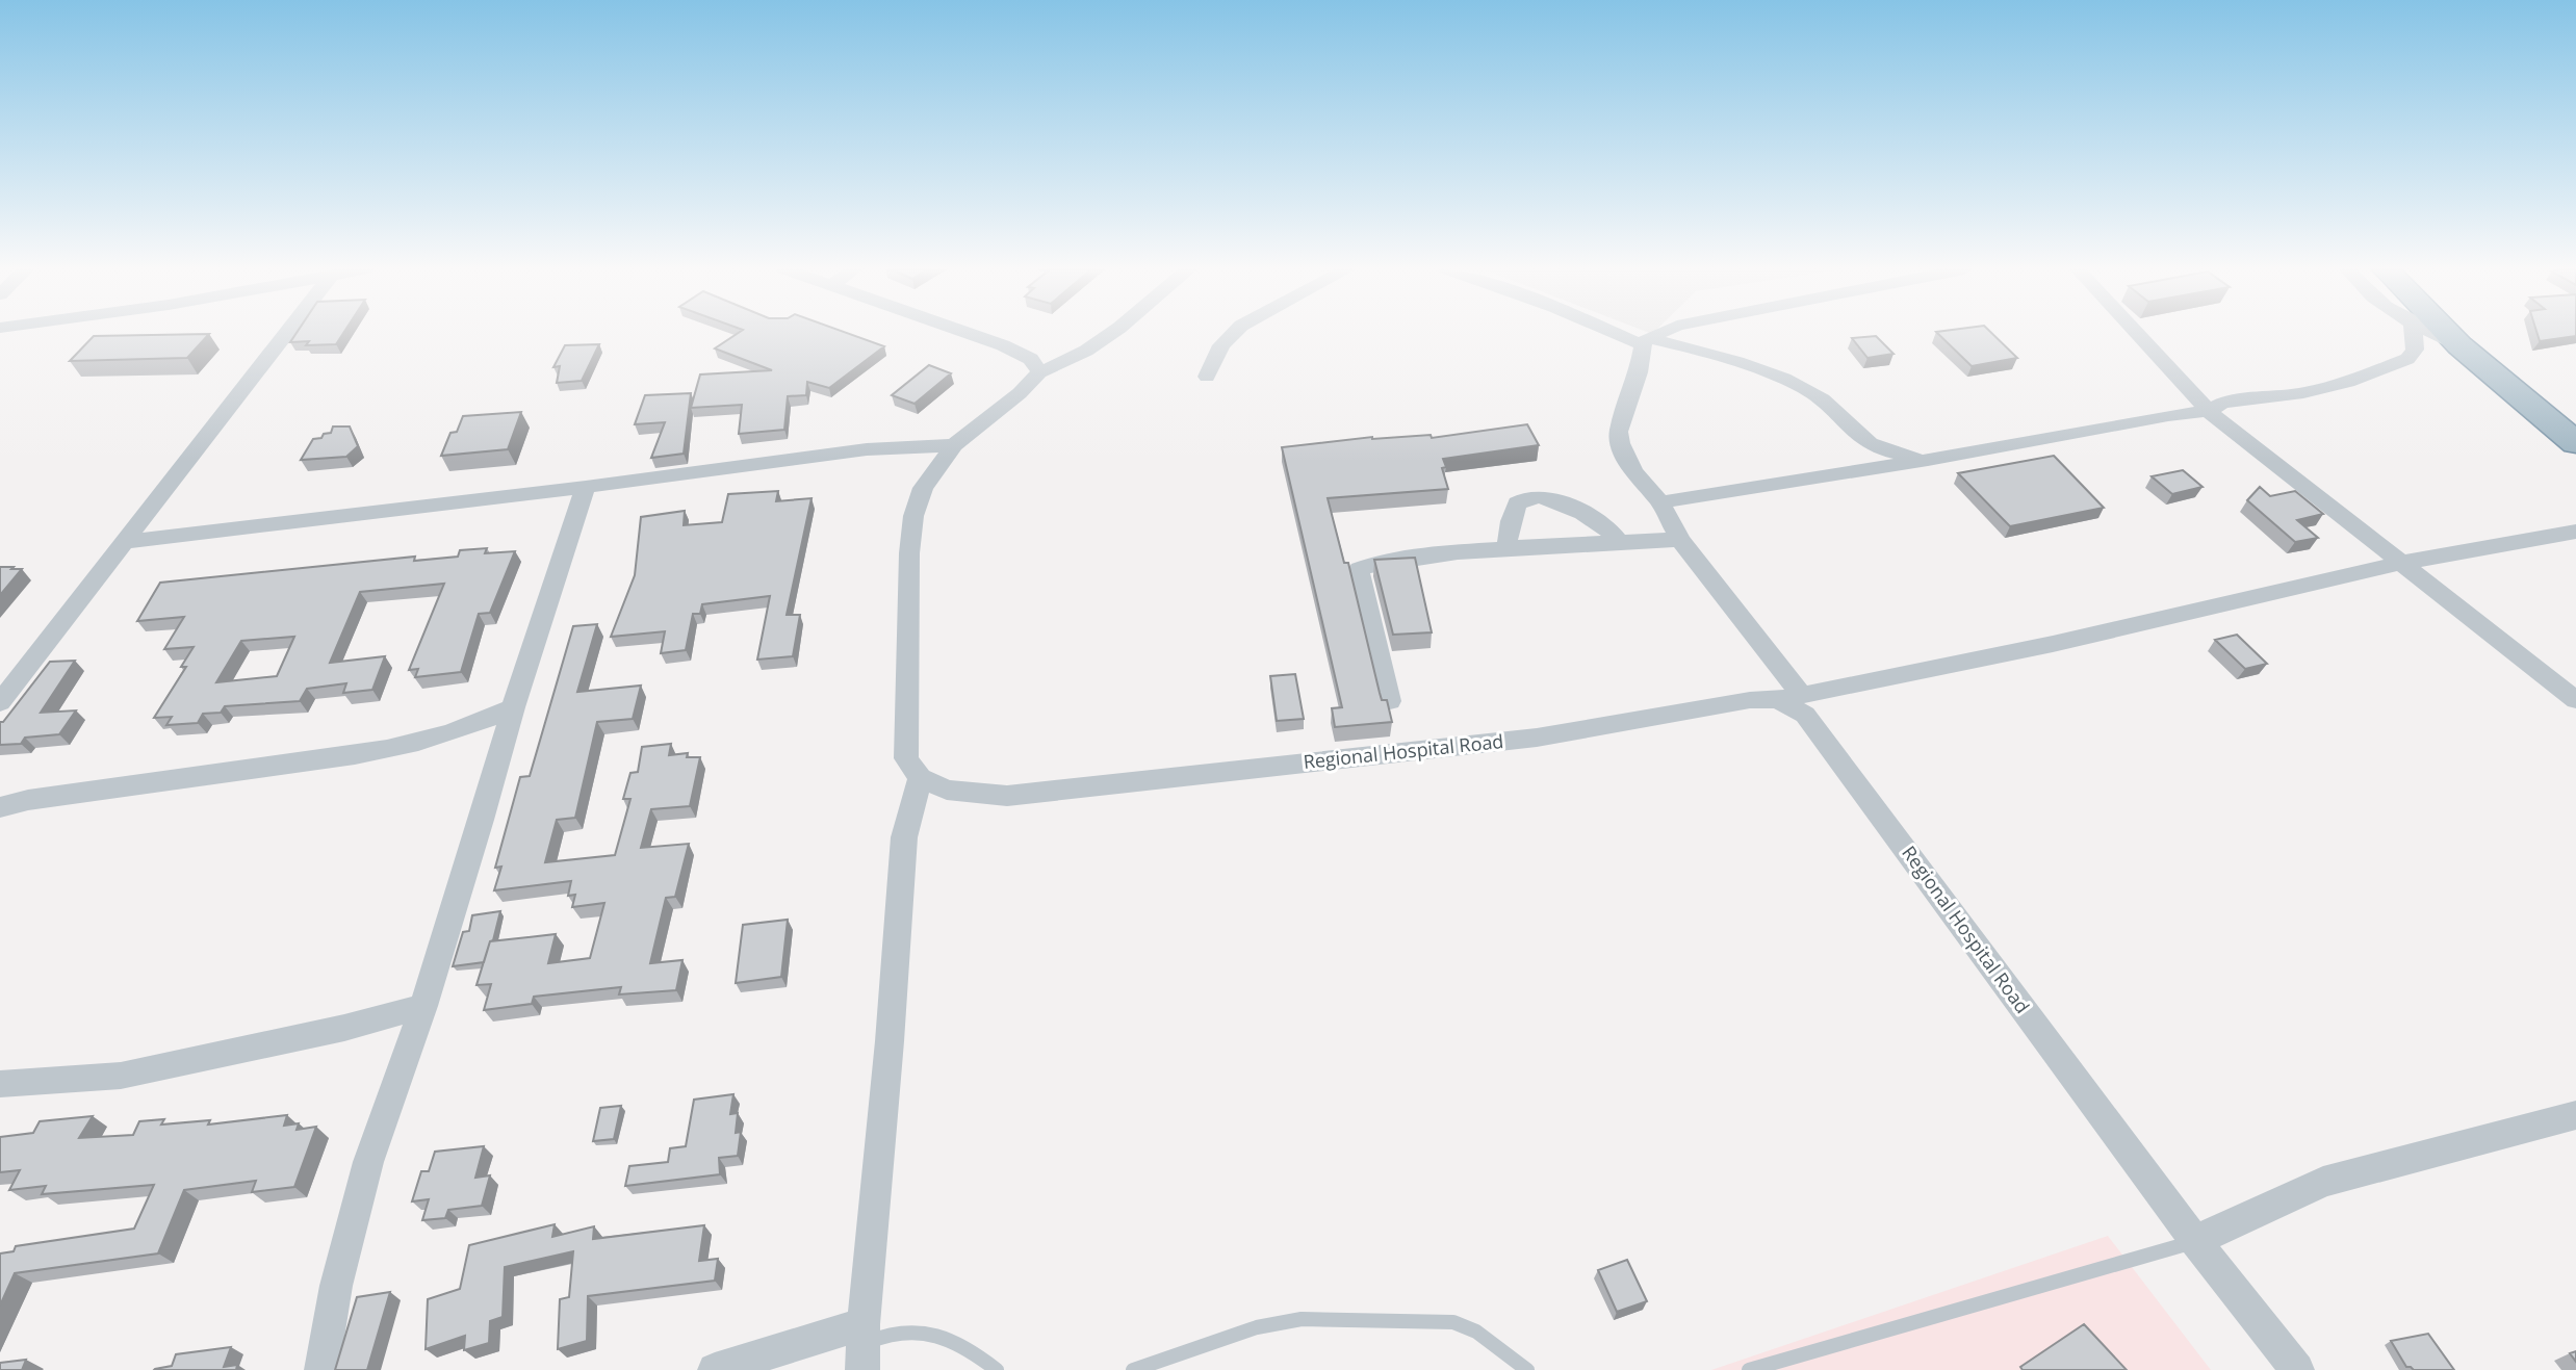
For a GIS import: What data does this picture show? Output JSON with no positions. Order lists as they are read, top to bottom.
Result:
{
  "streets": {
    "street": ["Regional Hospital Road"]
  }
}
